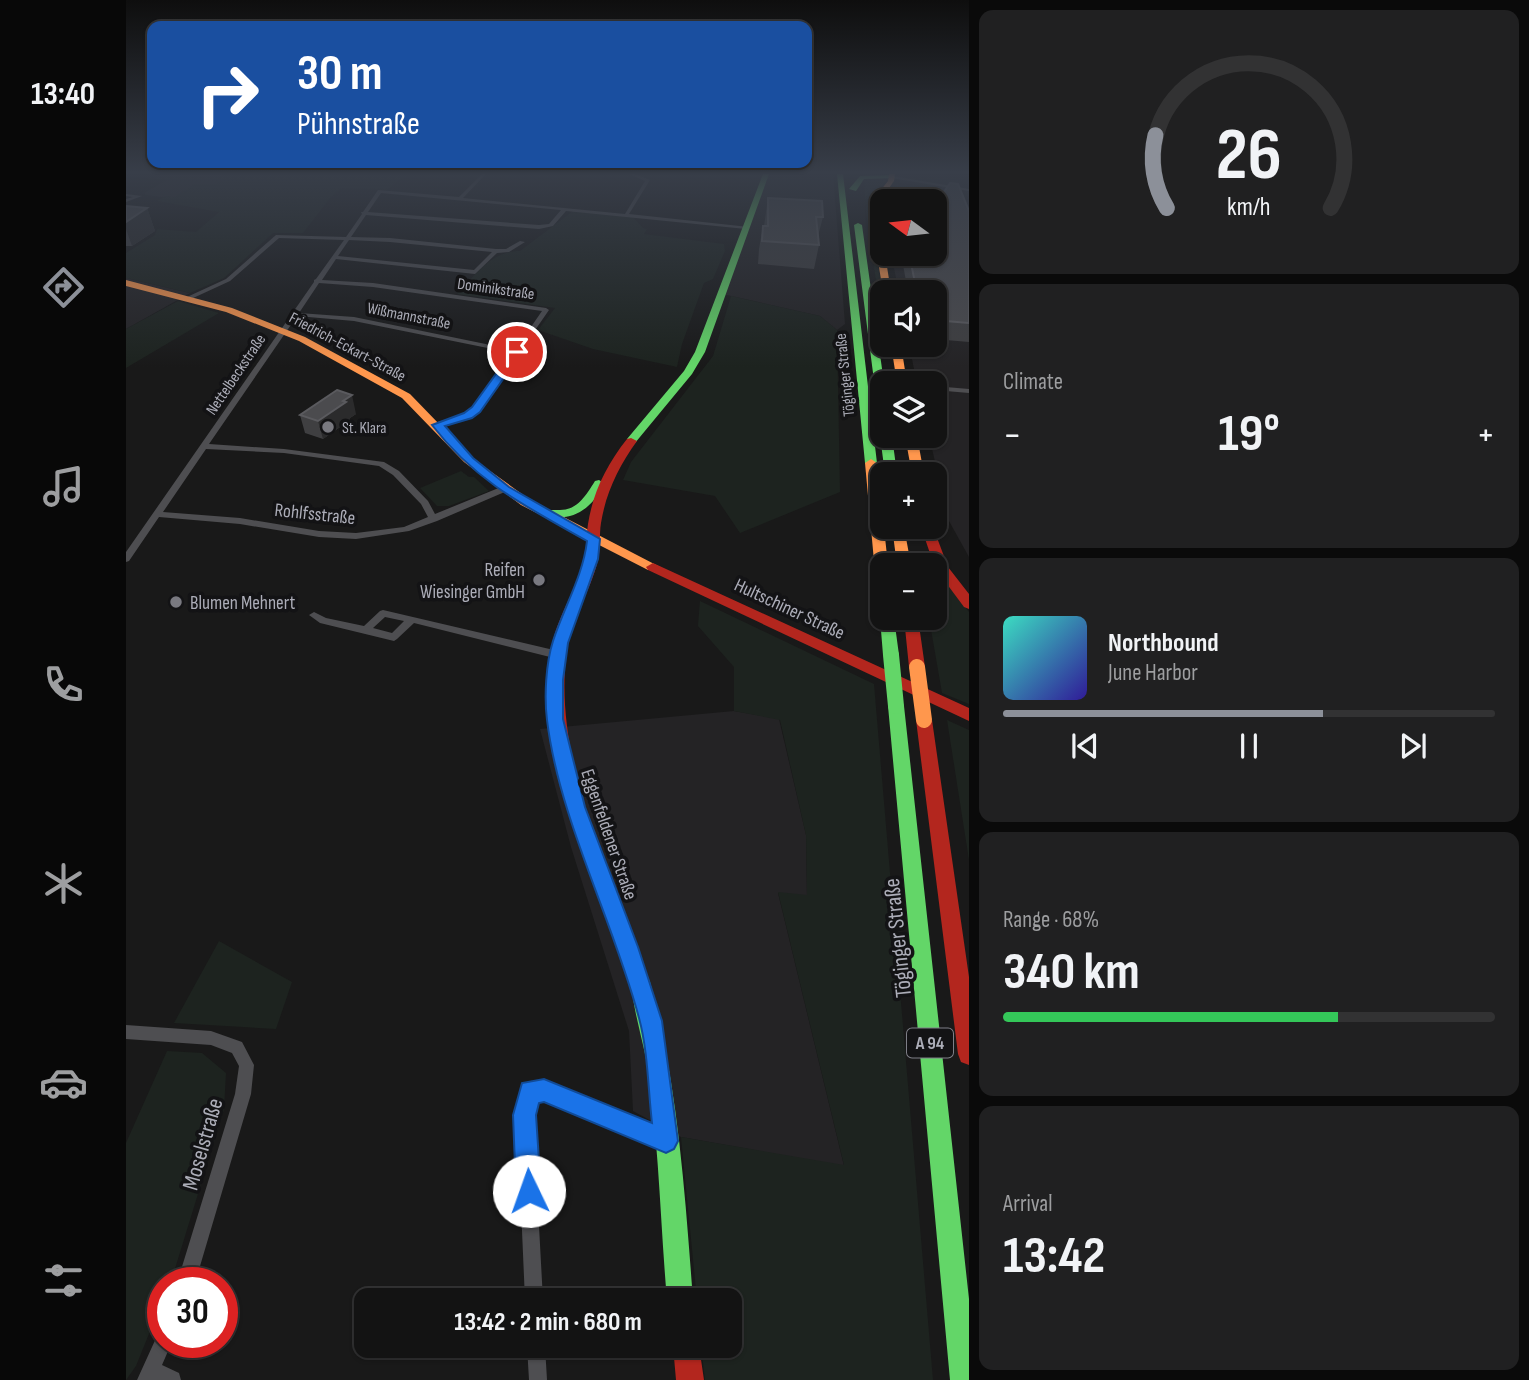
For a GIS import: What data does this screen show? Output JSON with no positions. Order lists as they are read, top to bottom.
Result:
{
  "streets": {
    "main road": [
      "Friedrich-Eckart-Straße",
      "Töginger Straße",
      "Hultschiner Straße",
      "Eggenfeldener Straße",
      "A 94"
    ],
    "street": [
      "Dominikstraße",
      "Wißmannstraße",
      "Nettelbeckstraße",
      "Rohlfsstraße",
      "Moselstraße"
    ]
  },
  "crossings": [
    ["Dominikstraße", "Wißmannstraße"],
    ["Dominikstraße", "Nettelbeckstraße"],
    ["Wißmannstraße", "Nettelbeckstraße"],
    ["Friedrich-Eckart-Straße", "Nettelbeckstraße"],
    ["Friedrich-Eckart-Straße", "Rohlfsstraße"],
    ["Friedrich-Eckart-Straße", "Hultschiner Straße"],
    ["Friedrich-Eckart-Straße", "Eggenfeldener Straße"],
    ["Nettelbeckstraße", "Rohlfsstraße"],
    ["Hultschiner Straße", "Eggenfeldener Straße"]
  ],
  "places": ["St. Klara", "Reifen Wiesinger GmbH", "Blumen Mehnert"],
  "north": "left",
  "page": {
    "tabs": "13:40",
    "turn": ["30 m", "Pühnstraße"],
    "map_buttons": ["+", "−"],
    "tile": [
      "Climate",
      ["Range · 68%", "340 km"],
      ["Arrival", "13:42"]
    ],
    "heat": ["−", "19°", "+"],
    "song": ["Northbound", "June Harbor"],
    "limit": "30",
    "trip": "13:42 · 2 min · 680 m",
    "gauge": ["26", "km/h"]
  }
}
